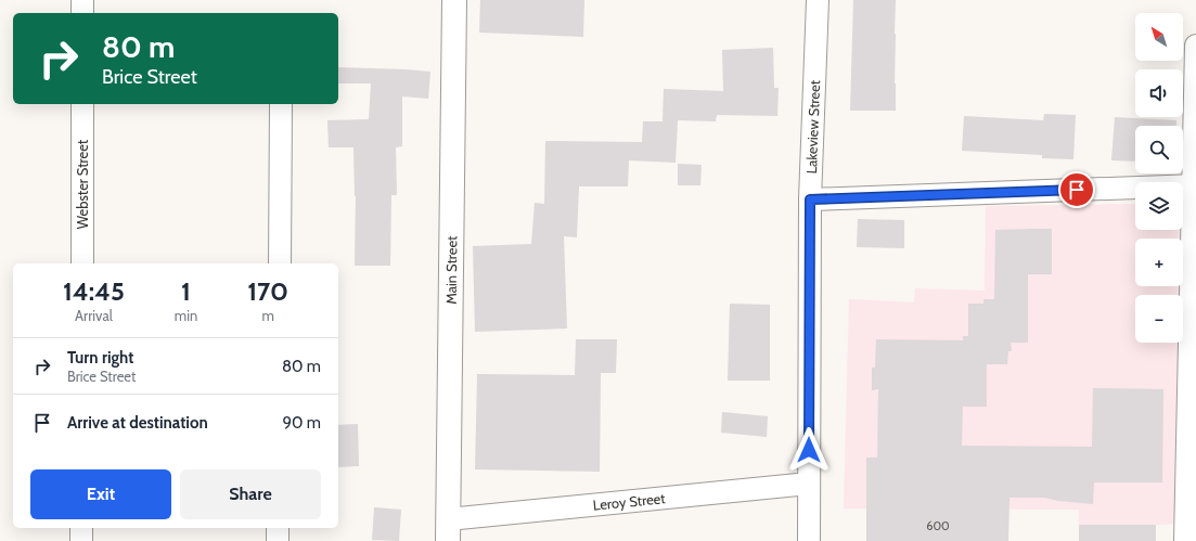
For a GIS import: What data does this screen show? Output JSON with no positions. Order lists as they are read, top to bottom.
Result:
{
  "streets": {
    "main road": ["Main Street"],
    "street": ["Lakeview Street", "Webster Street", "Leroy Street"]
  },
  "crossings": [
    ["Lakeview Street", "Leroy Street"],
    ["Main Street", "Leroy Street"]
  ],
  "house_numbers": ["600"],
  "north": "top left",
  "page": {
    "map_buttons": ["+", "−"],
    "turn": ["80 m", "Brice Street"],
    "eta": [
      "14:45",
      "Arrival",
      "1",
      "min",
      "170",
      "m"
    ],
    "list": [
      {
        "name": "Turn right",
        "note": "Brice Street",
        "value": "80 m"
      },
      {
        "name": "Arrive at destination",
        "value": "90 m"
      }
    ],
    "buttons": ["Exit", "Share"]
  }
}
